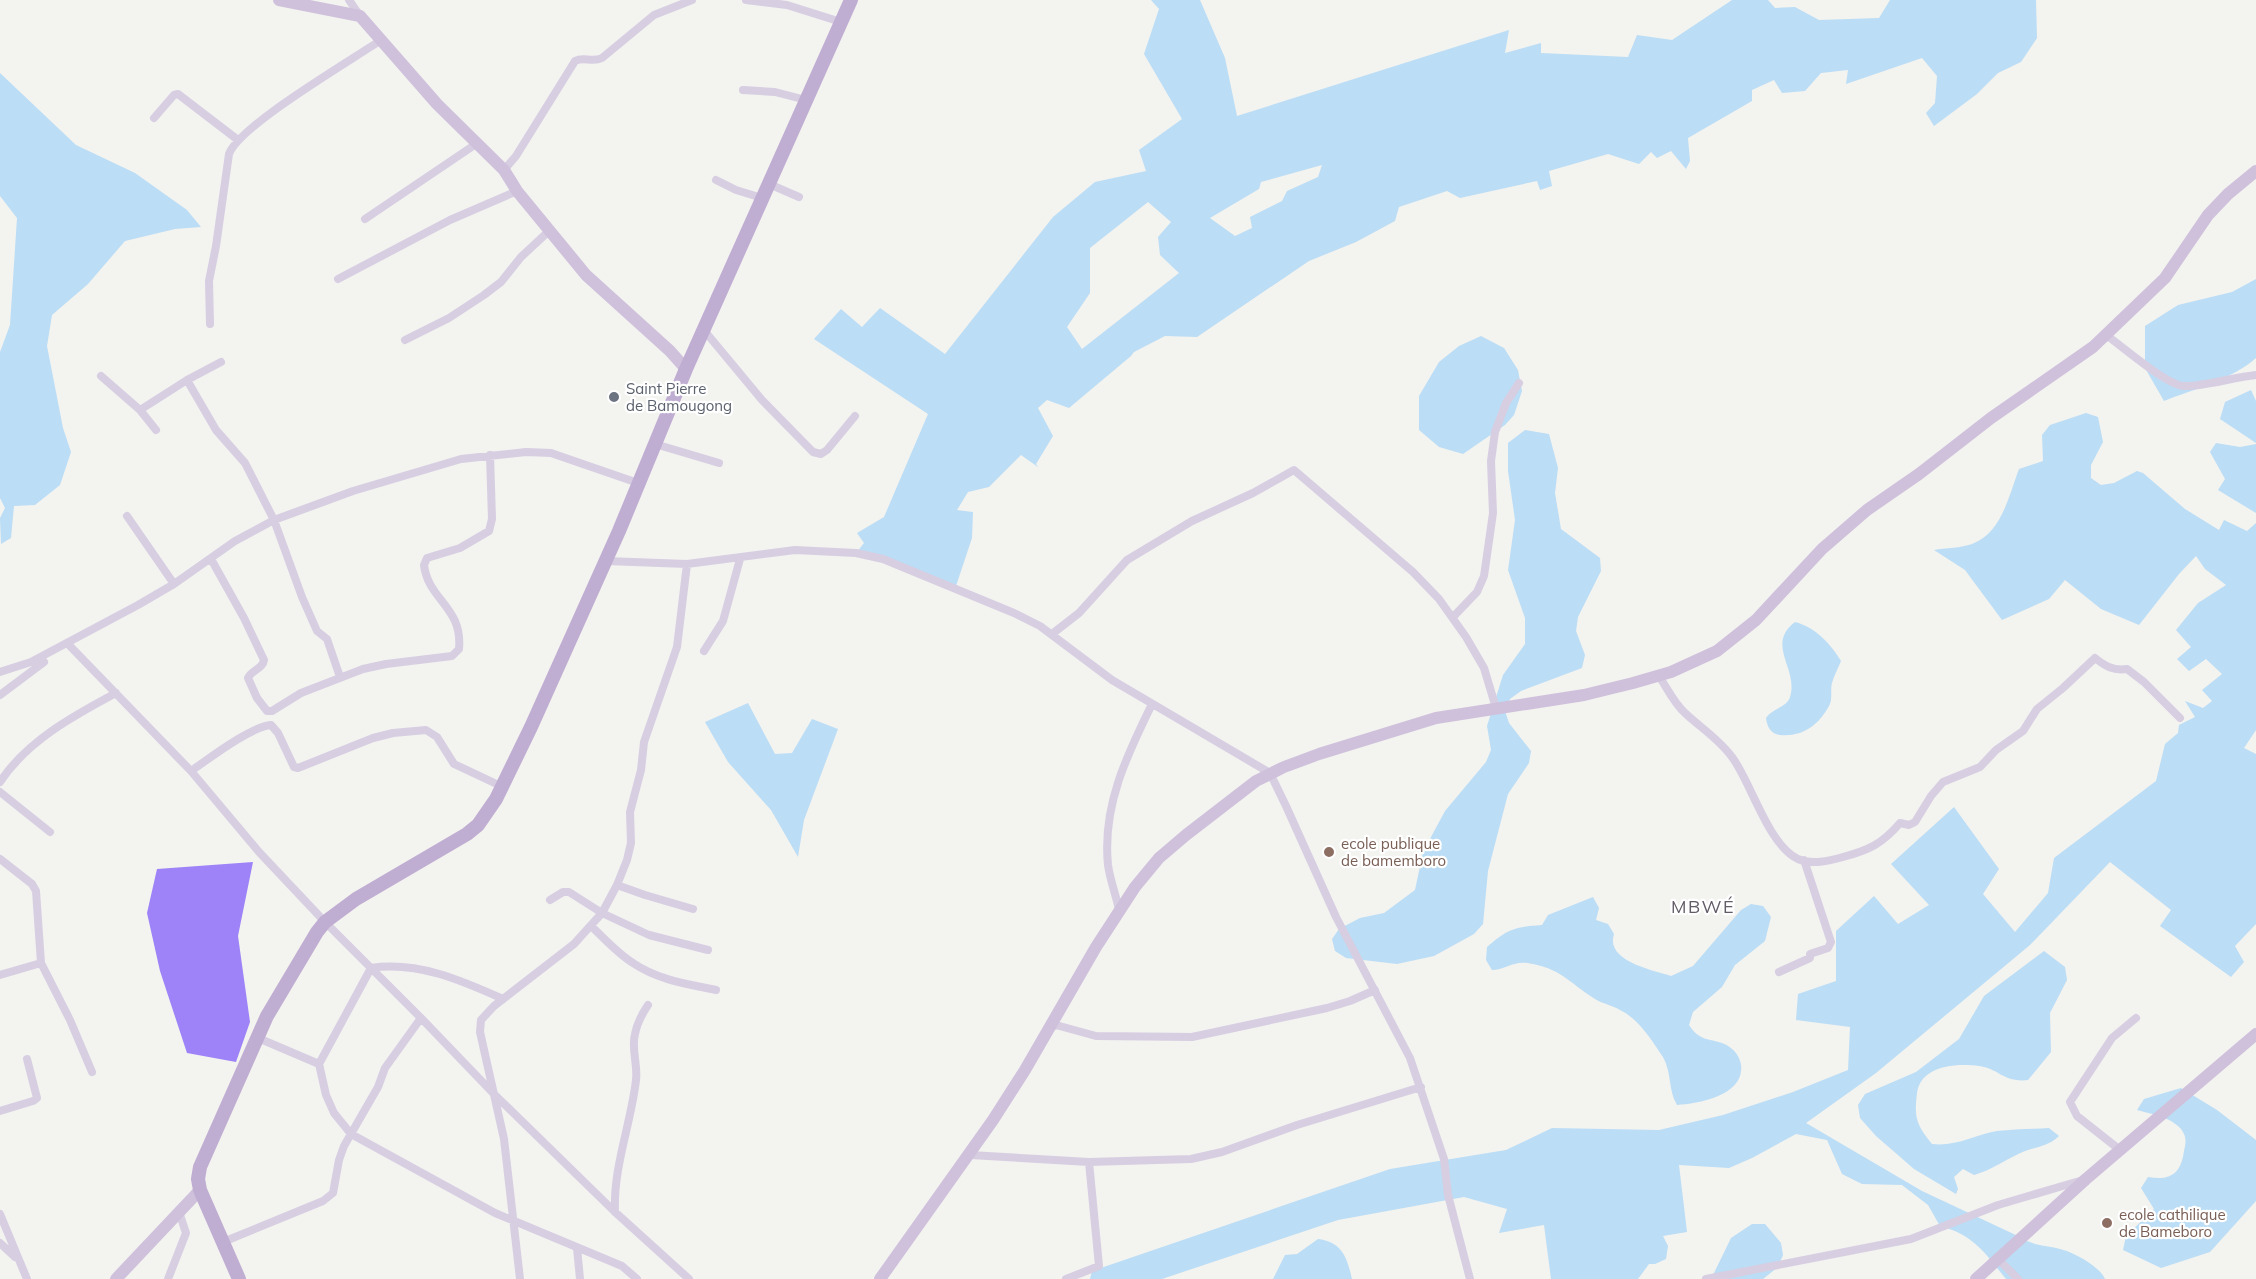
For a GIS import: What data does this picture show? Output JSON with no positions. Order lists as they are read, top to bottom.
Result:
{
  "districts": ["MBWÉ"],
  "places": ["Saint Pierre de Bamougong", "ecole publique de bamemboro", "ecole cathilique de Bameboro"]
}
